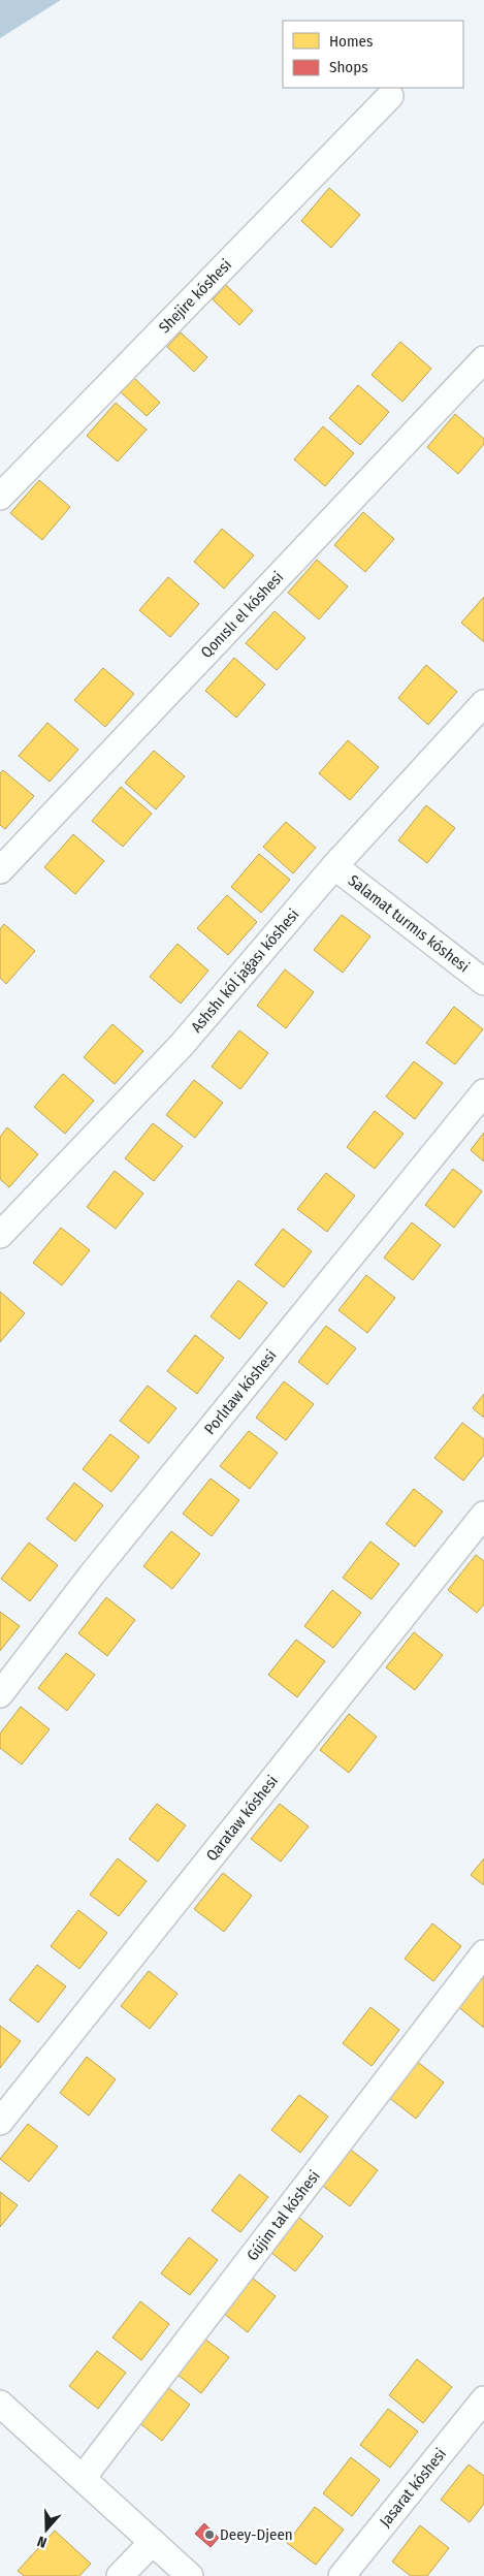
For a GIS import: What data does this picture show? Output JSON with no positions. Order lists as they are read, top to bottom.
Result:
{
  "streets": {
    "street": [
      "Shejire kóshesi",
      "Qonıslı el kóshesi",
      "Salamat turmıs kóshesi",
      "Ashshı kól jaǵası kóshesi",
      "Porlıtaw kóshesi",
      "Qarataw kóshesi",
      "Gújim tal kóshesi",
      "Jasarat kóshesi"
    ]
  },
  "crossings": [
    ["Salamat turmıs kóshesi", "Ashshı kól jaǵası kóshesi"]
  ],
  "places": ["Deey-Djeen"],
  "legend": ["Homes", "Shops"],
  "north": "bottom"
}
